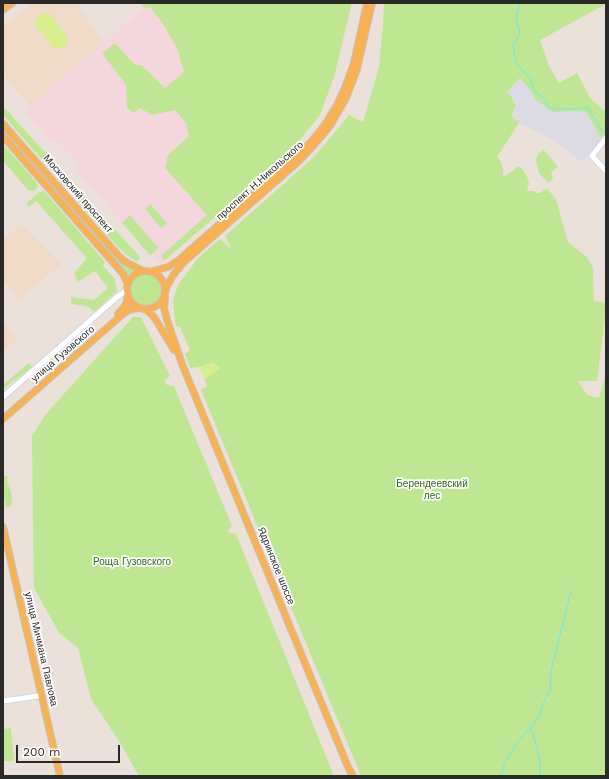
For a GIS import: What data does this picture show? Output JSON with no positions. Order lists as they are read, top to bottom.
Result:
{
  "streets": {
    "main road": [
      "проспект Н.Никольского",
      "Московский проспект",
      "улица Гузовского",
      "Ядринское шоссе",
      "улица Мичмана Павлова"
    ]
  },
  "crossings": [
    ["проспект Н.Никольского", "Московский проспект"],
    ["проспект Н.Никольского", "улица Гузовского"],
    ["проспект Н.Никольского", "Ядринское шоссе"],
    ["Московский проспект", "улица Гузовского"],
    ["Московский проспект", "Ядринское шоссе"],
    ["улица Гузовского", "Ядринское шоссе"]
  ],
  "parks": ["Берендеевский лес", "Роща Гузовского"],
  "scale_bar": "200 m"
}
